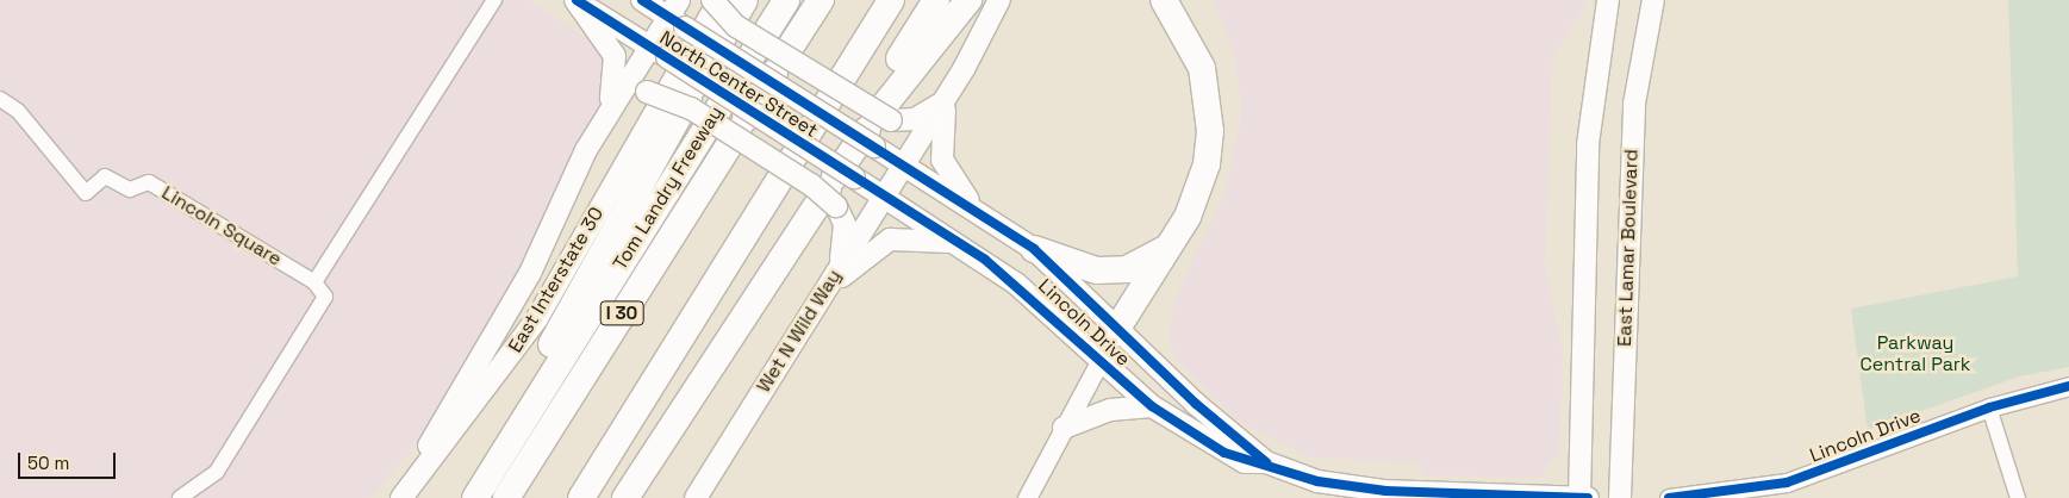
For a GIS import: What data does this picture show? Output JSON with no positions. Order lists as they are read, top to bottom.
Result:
{
  "streets": {
    "highway": ["Tom Landry Freeway", "I 30"],
    "main road": [
      "North Center Street",
      "East Lamar Boulevard",
      "East Interstate 30",
      "Lincoln Drive",
      "Wet N Wild Way"
    ],
    "street": ["Lincoln Square"]
  },
  "crossings": [
    ["North Center Street", "Lincoln Drive"],
    ["North Center Street", "Wet N Wild Way"],
    ["Lincoln Drive", "Wet N Wild Way"]
  ],
  "parks": ["Parkway Central Park"],
  "scale_bar": "50 m"
}
